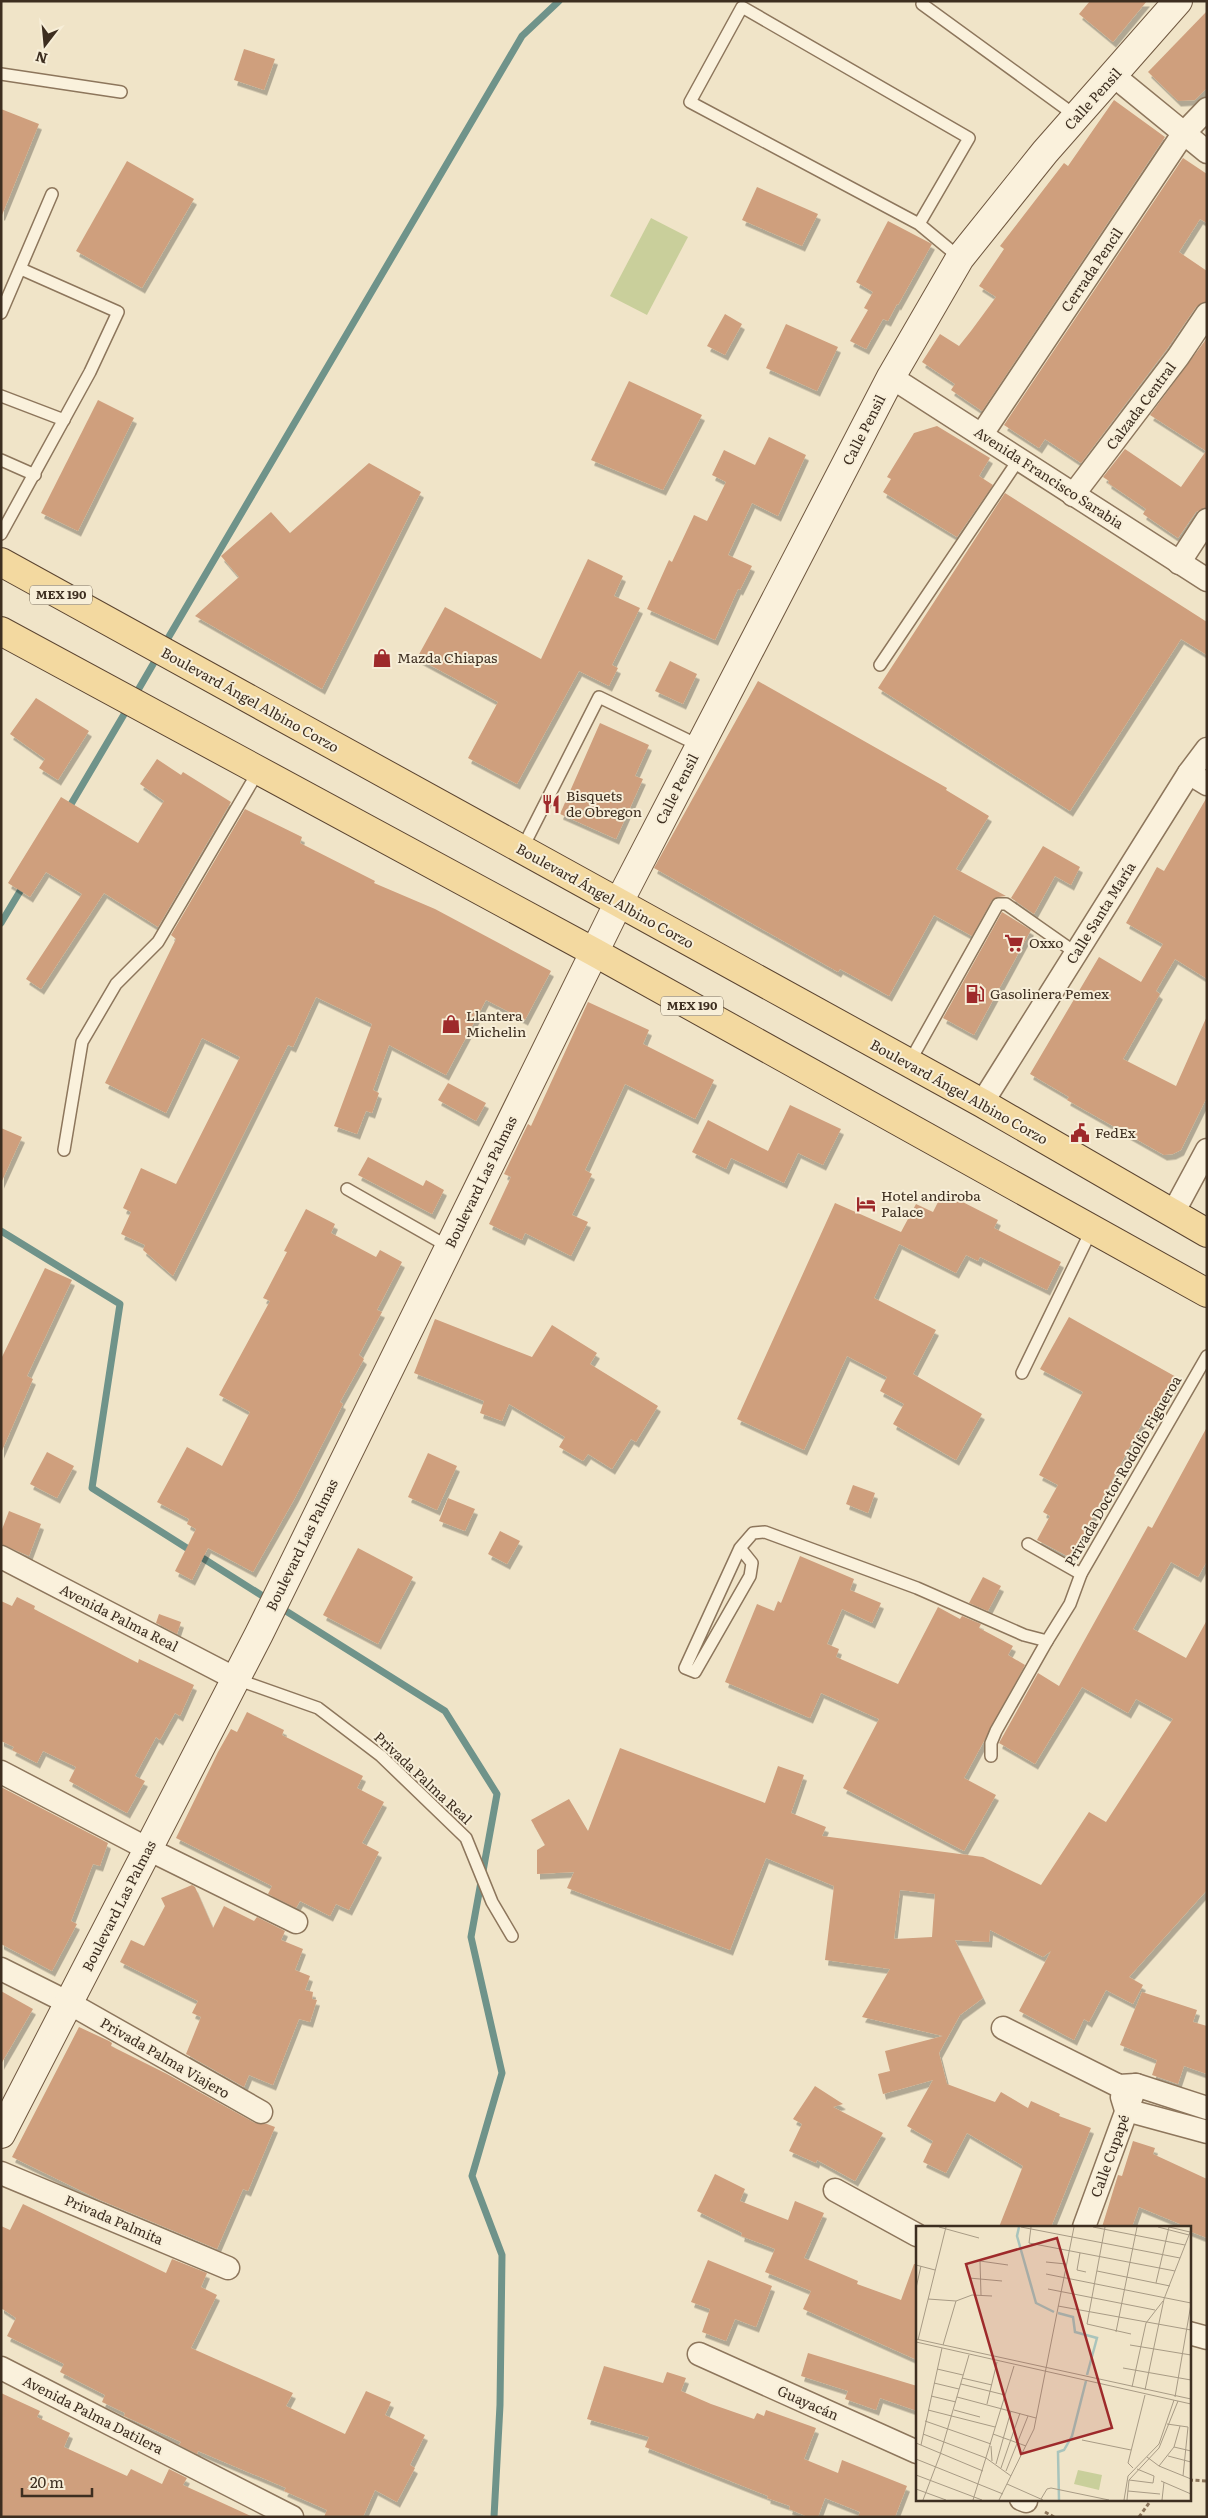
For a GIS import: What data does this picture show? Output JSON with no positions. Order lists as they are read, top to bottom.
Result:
{
  "streets": {
    "main road": [
      "Calle Pensil",
      "MEX 190",
      "Boulevard Ángel Albino Corzo",
      "Boulevard Las Palmas"
    ],
    "street": [
      "Cerrada Pencil",
      "Calzada Central",
      "Avenida Francisco Sarabia",
      "Calle Santa María",
      "Avenida Palma Real",
      "Privada Palma Viajero",
      "Calle Cupapé",
      "Privada Palmita",
      "Guayacán",
      "Avenida Palma Datilera"
    ],
    "lane": ["Privada Doctor Rodolfo Figueroa", "Privada Palma Real"]
  },
  "crossings": [
    ["Calle Pensil", "Avenida Francisco Sarabia"],
    ["Calle Pensil", "MEX 190"],
    ["Calle Pensil", "Boulevard Ángel Albino Corzo"],
    ["Calle Pensil", "Boulevard Las Palmas"],
    ["Cerrada Pencil", "Avenida Francisco Sarabia"],
    ["Calzada Central", "Avenida Francisco Sarabia"],
    ["MEX 190", "Boulevard Las Palmas"],
    ["Boulevard Ángel Albino Corzo", "Calle Santa María"],
    ["Boulevard Las Palmas", "Avenida Palma Real"],
    ["Boulevard Las Palmas", "Privada Palma Real"],
    ["Boulevard Las Palmas", "Privada Palma Viajero"],
    ["Avenida Palma Real", "Privada Palma Real"]
  ],
  "places": {
    "shop": ["Mazda Chiapas", "Llantera Michelin"],
    "restaurant": ["Bisquets de Obregon"],
    "supermarket": ["Oxxo"],
    "fuel station": ["Gasolinera Pemex"],
    "public building": ["FedEx"],
    "hotel": ["Hotel andiroba Palace"]
  },
  "scale_bar": "20 m",
  "north": "bottom"
}
